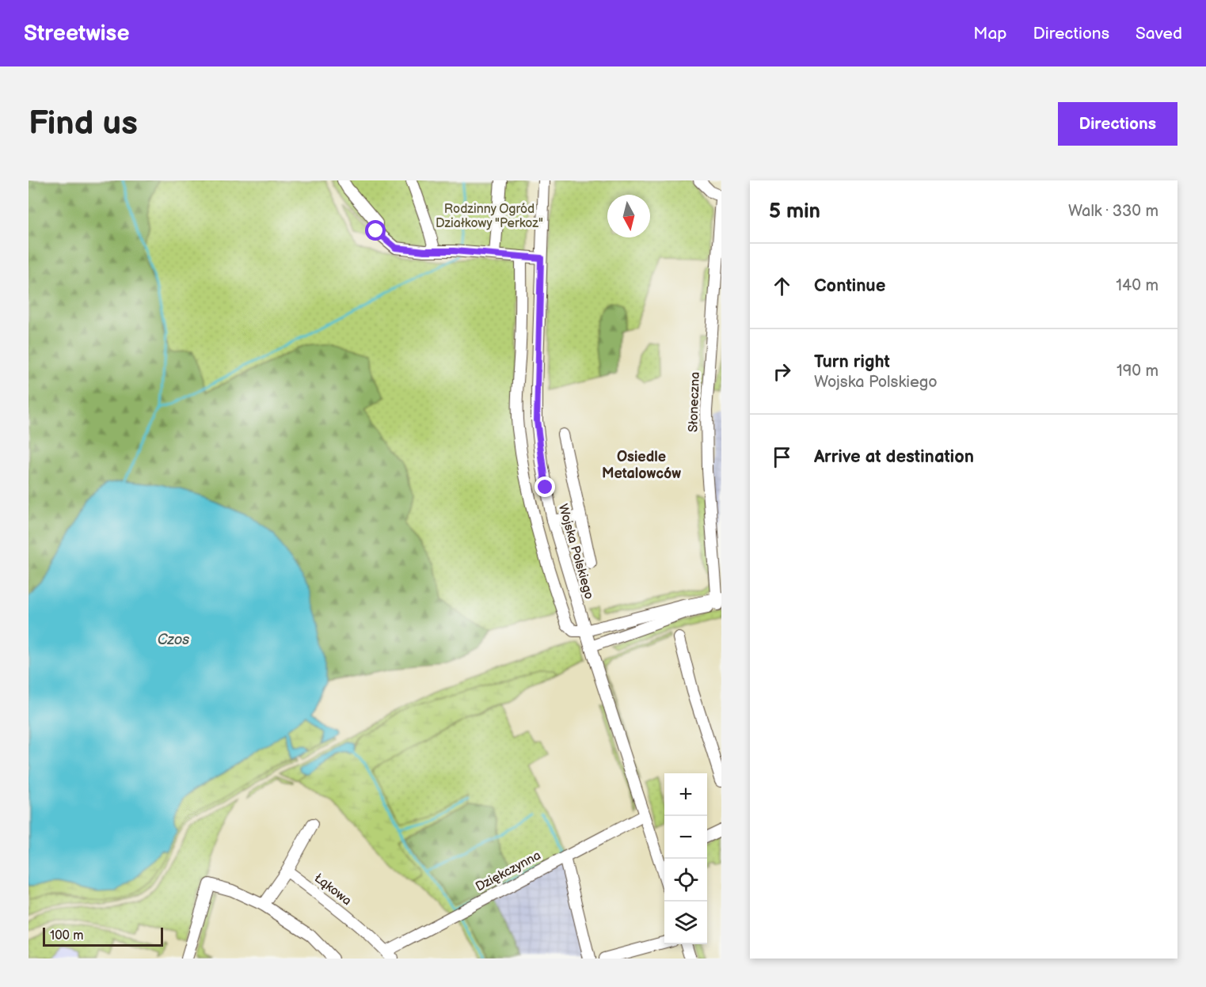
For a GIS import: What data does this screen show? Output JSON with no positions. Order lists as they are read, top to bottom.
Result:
{
  "streets": {
    "street": [
      "Słoneczna",
      "Wojska Polskiego",
      "Dziękczynna",
      "Łąkowa"
    ]
  },
  "crossings": [
    ["Wojska Polskiego", "Dziękczynna"],
    ["Dziękczynna", "Łąkowa"]
  ],
  "districts": ["Osiedle Metalowców"],
  "water": ["Czos"],
  "parks": ["Rodzinny Ogród Działkowy \"Perkoz\""],
  "scale_bar": "100 m",
  "north": "bottom",
  "page": {
    "header": "Streetwise",
    "nav": ["Map", "Directions", "Saved"],
    "buttons": "Directions",
    "title": "Find us",
    "heading": ["5 min", "Walk · 330 m"],
    "list": [
      ["Continue", "140 m"],
      ["Turn right", "Wojska Polskiego", "190 m"],
      "Arrive at destination"
    ],
    "map_buttons": ["+", "−"],
    "scale": "100 m"
  }
}
